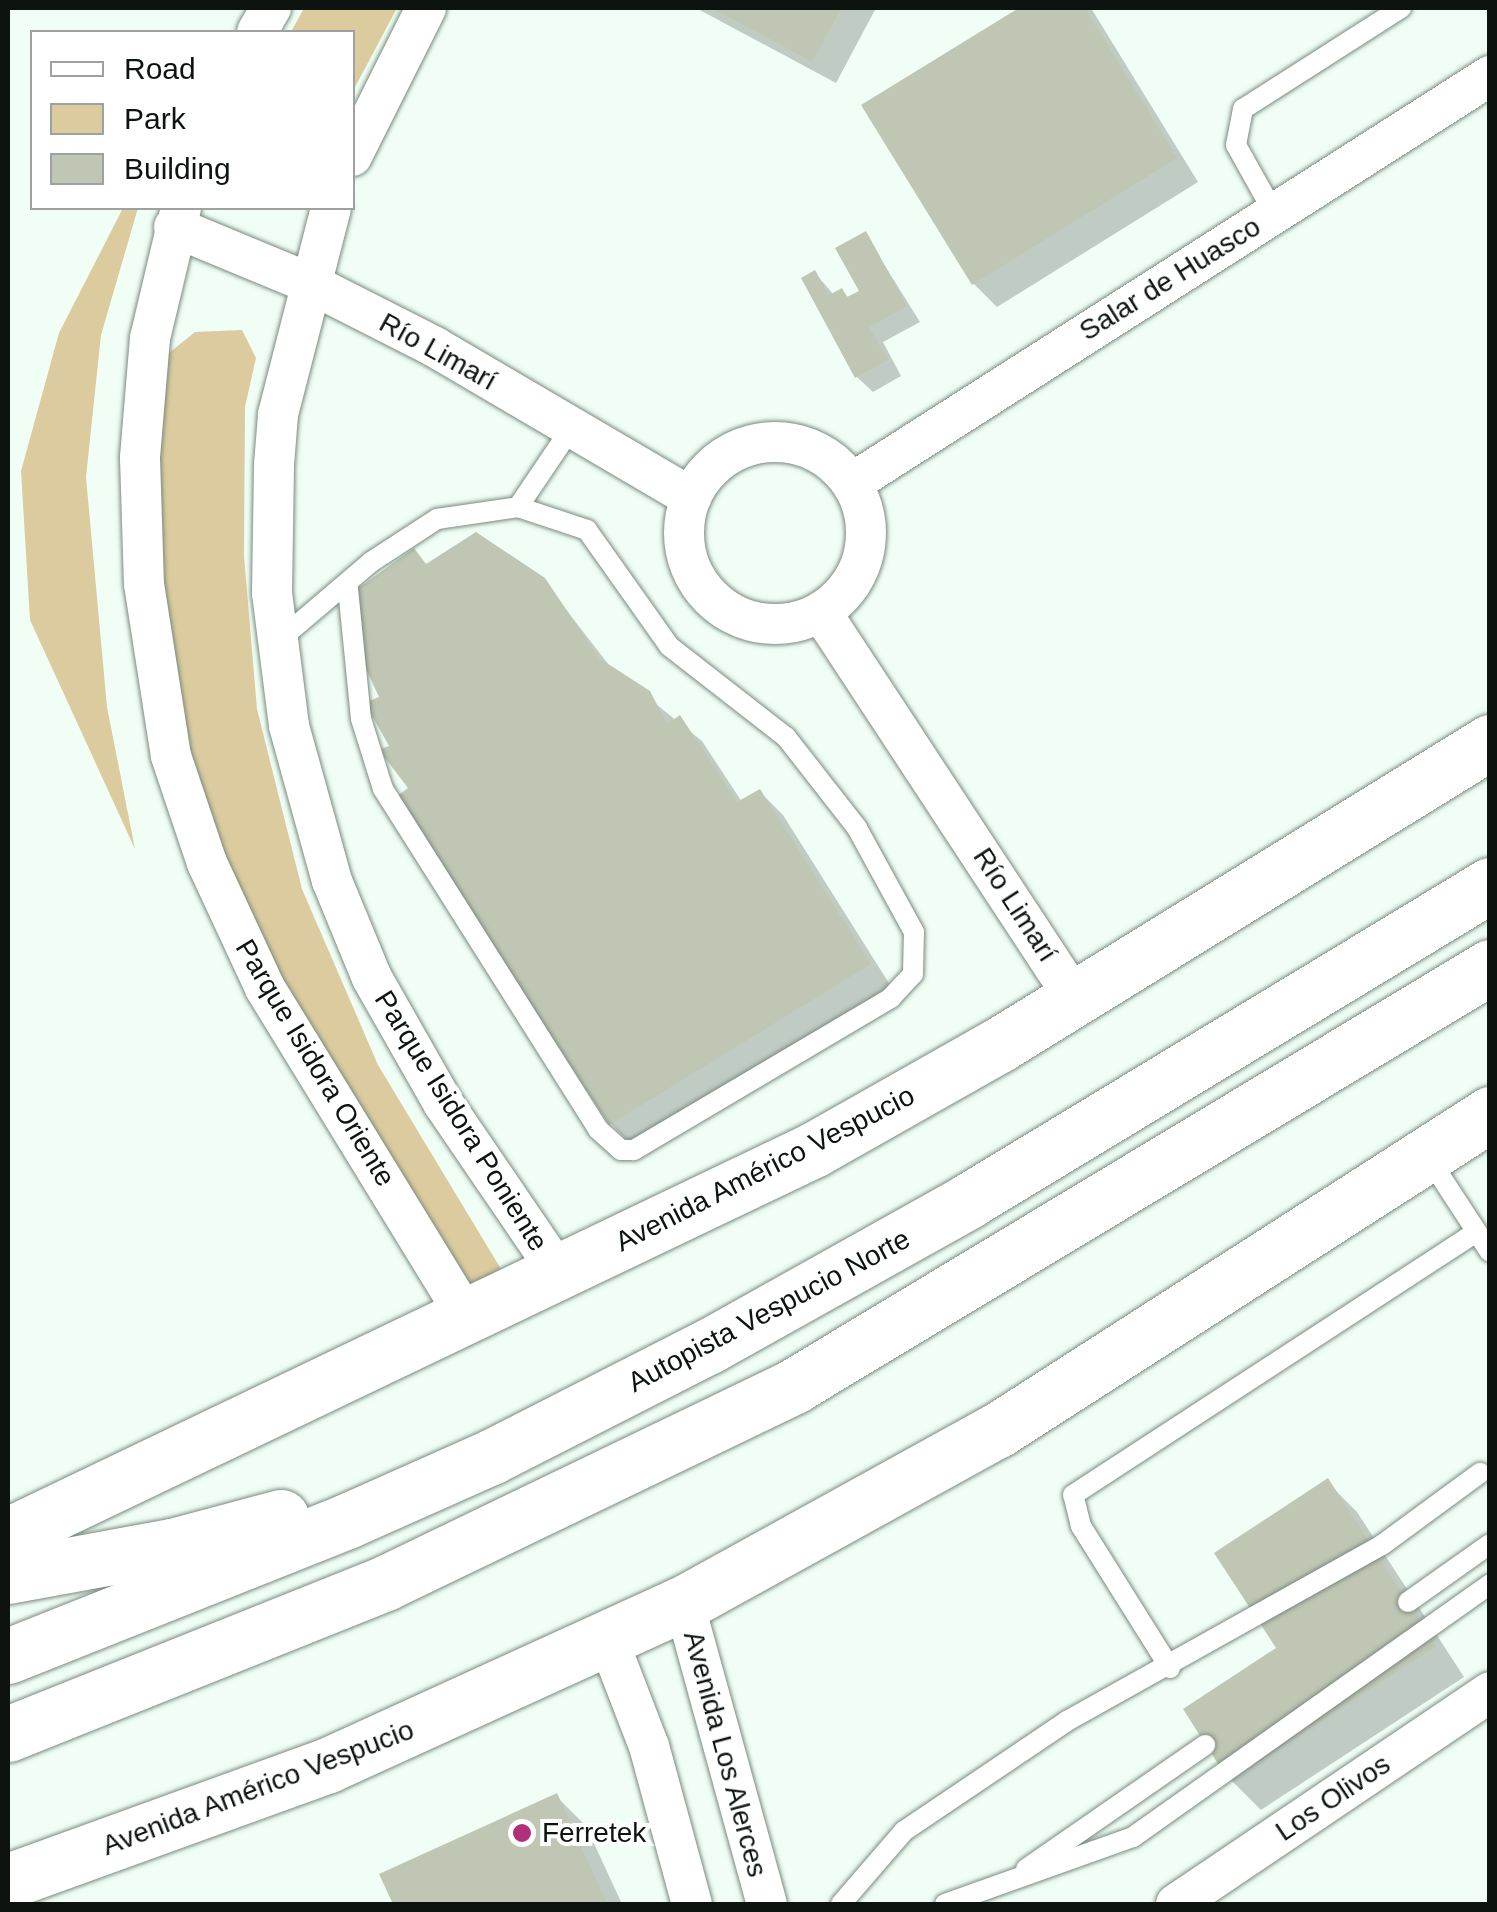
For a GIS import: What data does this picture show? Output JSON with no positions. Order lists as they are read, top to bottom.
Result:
{
  "streets": {
    "main road": ["Avenida Américo Vespucio", "Autopista Vespucio Norte"],
    "street": [
      "Salar de Huasco",
      "Río Limarí",
      "Parque Isidora Oriente",
      "Parque Isidora Poniente",
      "Avenida Los Alerces",
      "Los Olivos"
    ]
  },
  "crossings": [
    ["Salar de Huasco", "Río Limarí"],
    ["Río Limarí", "Parque Isidora Oriente"],
    ["Río Limarí", "Parque Isidora Poniente"],
    ["Río Limarí", "Avenida Américo Vespucio"],
    ["Parque Isidora Oriente", "Avenida Américo Vespucio"],
    ["Parque Isidora Poniente", "Avenida Américo Vespucio"],
    ["Avenida Américo Vespucio", "Avenida Los Alerces"]
  ],
  "places": ["Ferretek"],
  "legend": ["Road", "Park", "Building"]
}
